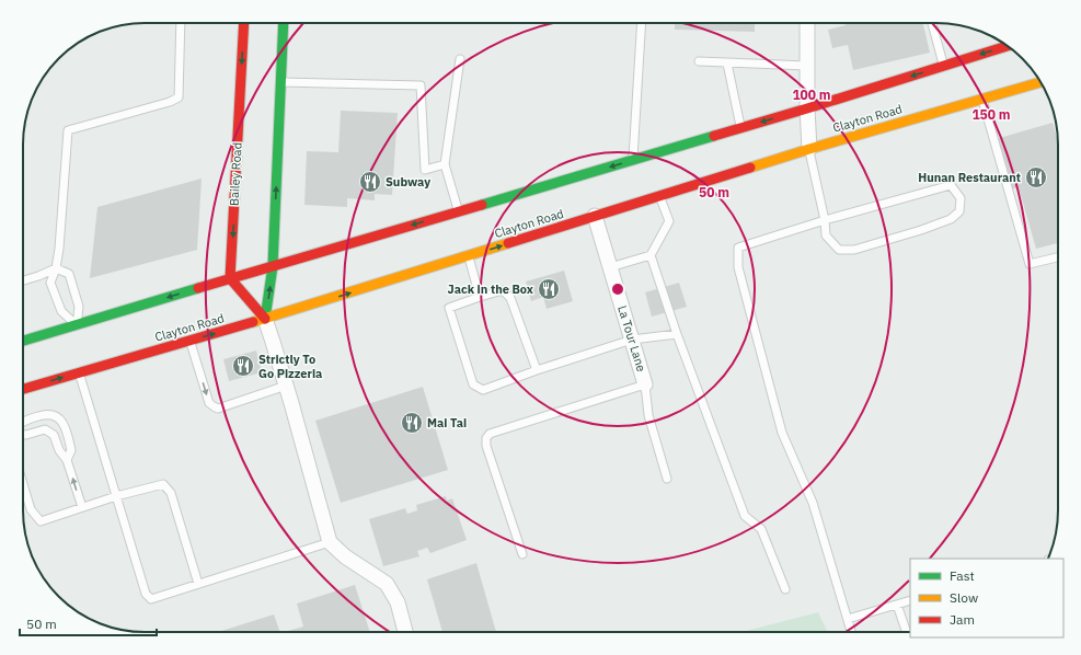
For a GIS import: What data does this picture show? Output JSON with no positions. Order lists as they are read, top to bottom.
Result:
{
  "streets": {
    "main road": ["Clayton Road", "Bailey Road"],
    "street": ["La Tour Lane"]
  },
  "crossings": [
    ["Clayton Road", "La Tour Lane"]
  ],
  "places": {
    "restaurant": [
      "Hunan Restaurant",
      "Subway",
      "Jack in the Box",
      "Strictly To Go Pizzeria",
      "Mai Tai"
    ]
  },
  "legend": ["Fast", "Slow", "Jam"],
  "scale_bar": "50 m",
  "rings": ["100 m", "150 m", "50 m"]
}
